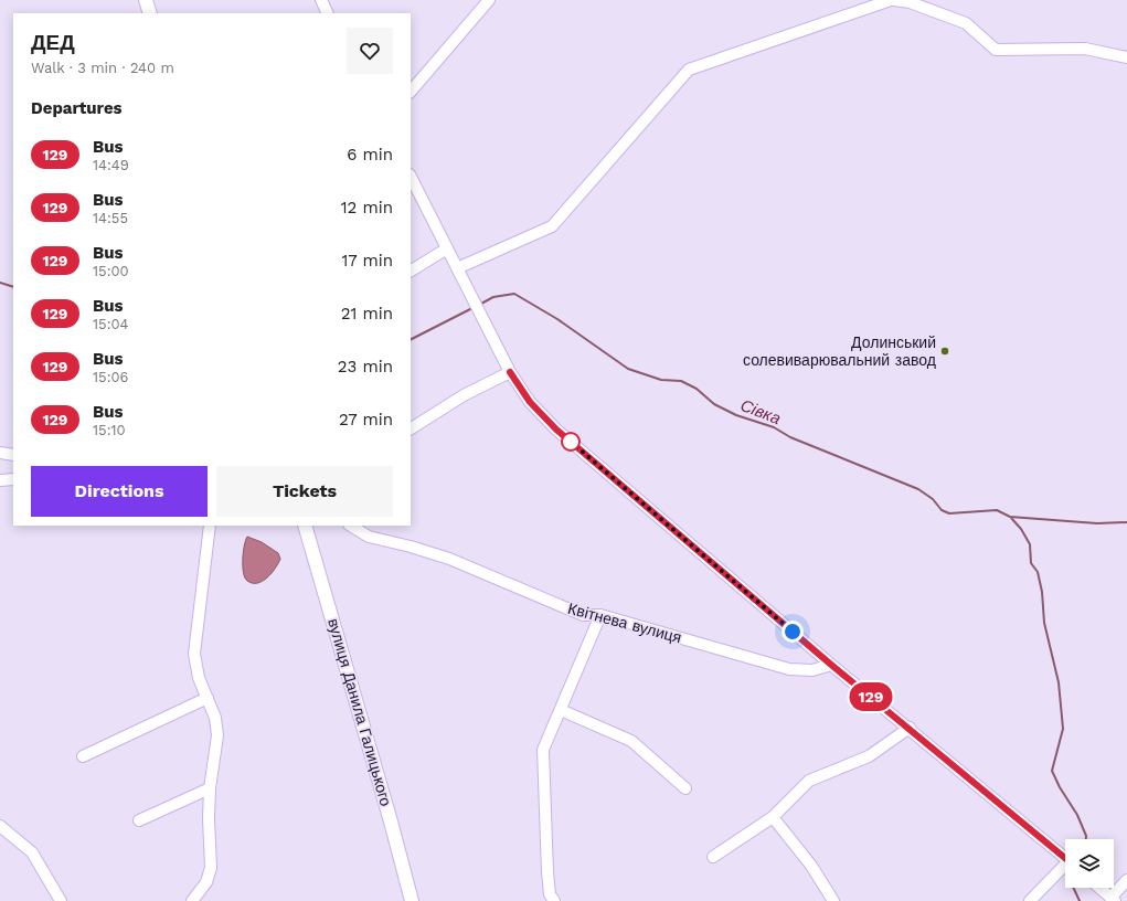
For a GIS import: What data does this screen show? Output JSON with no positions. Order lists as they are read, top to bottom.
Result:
{
  "streets": {
    "main road": ["вулиця Данила Галицького"],
    "street": ["Квітнева вулиця"]
  },
  "water": ["Сівка"],
  "places": ["Долинський солевиварювальний завод"],
  "lines": ["bus line 129"],
  "page": {
    "on_map": "129",
    "heading": [
      ["ДЕД", "Walk · 3 min · 240 m"],
      "Departures"
    ],
    "list": [
      {
        "mark": "129",
        "name": "Bus",
        "note": "14:49",
        "value": "6 min"
      },
      {
        "mark": "129",
        "name": "Bus",
        "note": "14:55",
        "value": "12 min"
      },
      {
        "mark": "129",
        "name": "Bus",
        "note": "15:00",
        "value": "17 min"
      },
      {
        "mark": "129",
        "name": "Bus",
        "note": "15:04",
        "value": "21 min"
      },
      {
        "mark": "129",
        "name": "Bus",
        "note": "15:06",
        "value": "23 min"
      },
      {
        "mark": "129",
        "name": "Bus",
        "note": "15:10",
        "value": "27 min"
      }
    ],
    "buttons": ["Directions", "Tickets"]
  }
}
